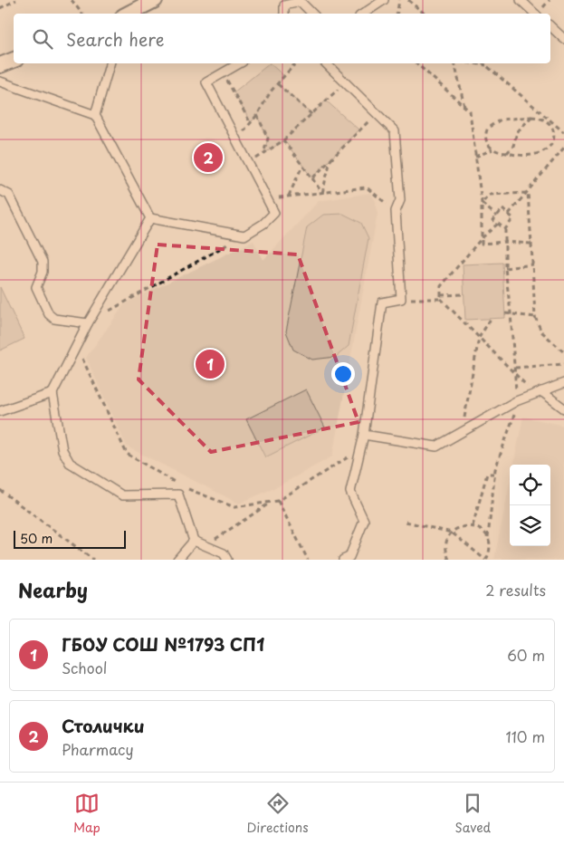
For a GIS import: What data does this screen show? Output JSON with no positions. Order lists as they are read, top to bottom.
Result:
{
  "scale_bar": "50 m",
  "page": {
    "search": "Search here",
    "pins": ["2", "1"],
    "scale": "50 m",
    "heading": ["Nearby", "2 results"],
    "list": [
      {
        "mark": "1",
        "name": "ГБОУ СОШ №1793 СП1",
        "note": "School",
        "value": "60 m"
      },
      {
        "mark": "2",
        "name": "Столички",
        "note": "Pharmacy",
        "value": "110 m"
      }
    ],
    "nav": ["Map", "Directions", "Saved"]
  }
}
